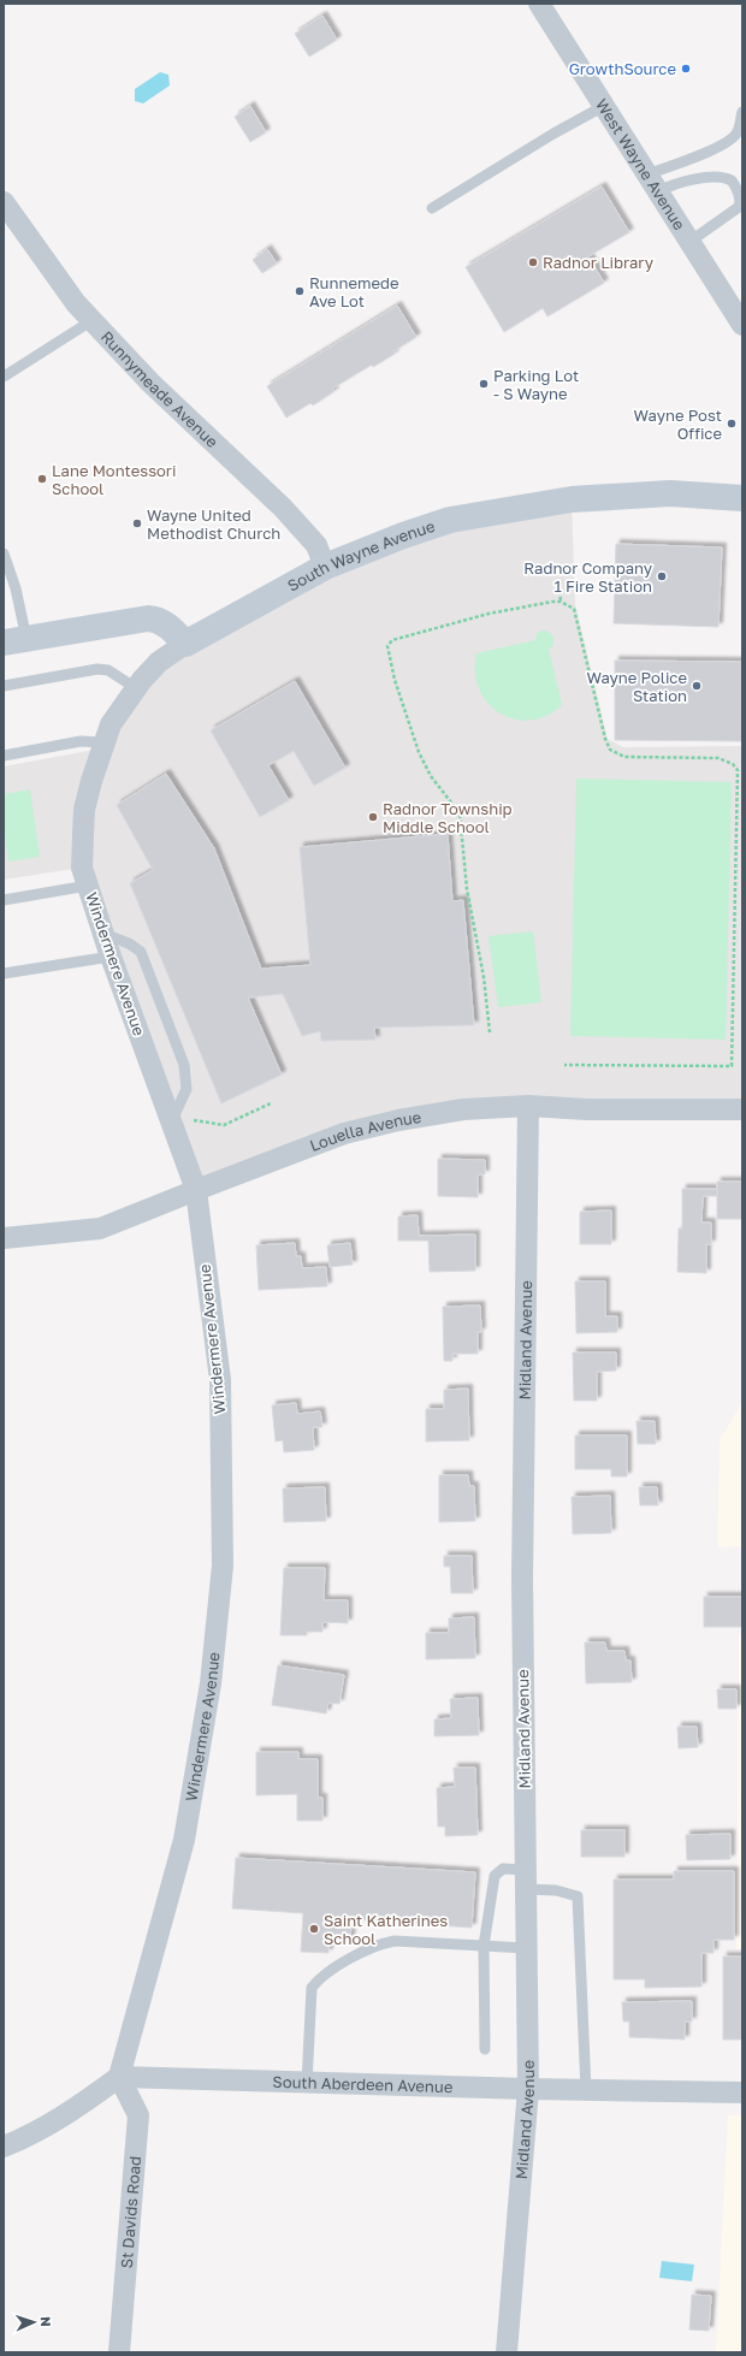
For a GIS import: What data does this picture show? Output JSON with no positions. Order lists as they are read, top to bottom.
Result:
{
  "streets": {
    "main road": ["South Wayne Avenue"],
    "street": [
      "West Wayne Avenue",
      "Runnymeade Avenue",
      "Windermere Avenue",
      "Louella Avenue",
      "Midland Avenue",
      "South Aberdeen Avenue",
      "St Davids Road"
    ]
  },
  "crossings": [
    ["Runnymeade Avenue", "South Wayne Avenue"],
    ["South Wayne Avenue", "Windermere Avenue"],
    ["Windermere Avenue", "Louella Avenue"],
    ["Windermere Avenue", "South Aberdeen Avenue"],
    ["Windermere Avenue", "St Davids Road"],
    ["Louella Avenue", "Midland Avenue"],
    ["Midland Avenue", "South Aberdeen Avenue"],
    ["South Aberdeen Avenue", "St Davids Road"]
  ],
  "places": [
    "GrowthSource",
    "Radnor Library",
    "Runnemede Ave Lot",
    "Parking Lot - S Wayne",
    "Wayne Post Office",
    "Lane Montessori School",
    "Wayne United Methodist Church",
    "Radnor Company 1 Fire Station",
    "Wayne Police Station",
    "Radnor Township Middle School",
    "Saint Katherines School"
  ],
  "north": "right"
}
